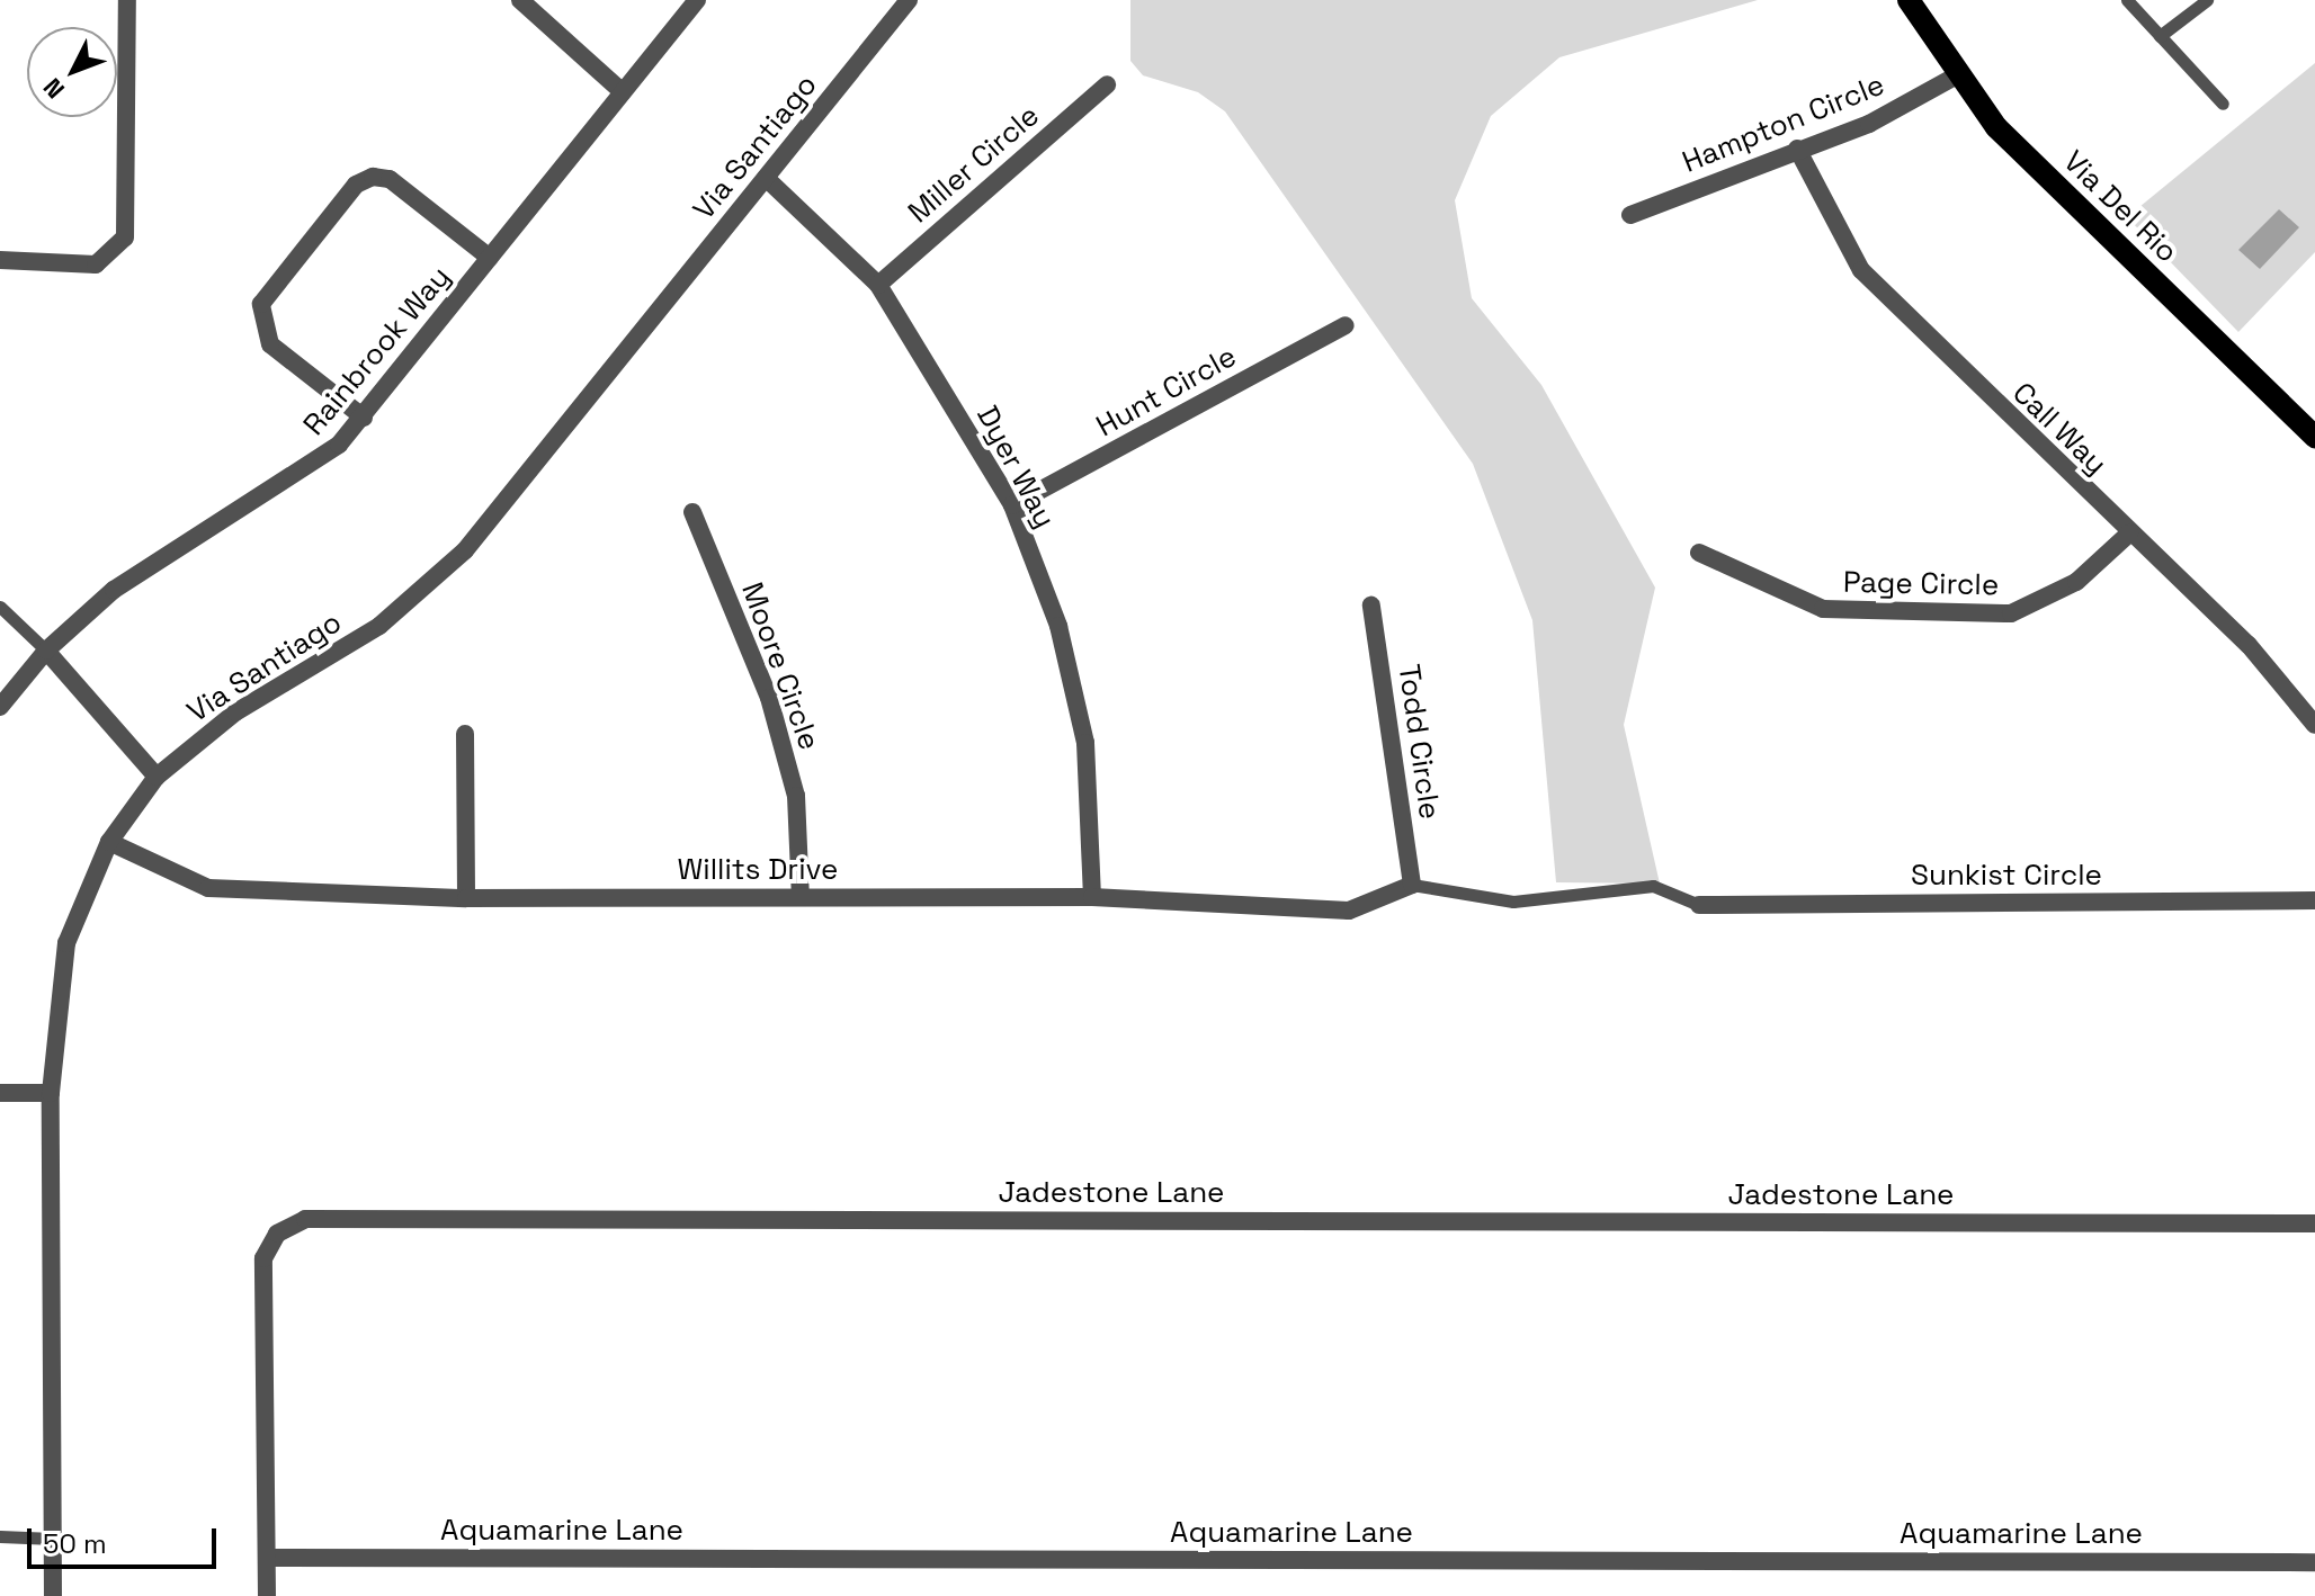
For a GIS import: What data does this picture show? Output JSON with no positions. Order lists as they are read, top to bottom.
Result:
{
  "streets": {
    "main road": ["Via Del Rio"],
    "street": [
      "Hampton Circle",
      "Via Santiago",
      "Miller Circle",
      "Rainbrook Way",
      "Hunt Circle",
      "Call Way",
      "Dyer Way",
      "Page Circle",
      "Moore Circle",
      "Todd Circle",
      "Willits Drive",
      "Sunkist Circle",
      "Jadestone Lane",
      "Aquamarine Lane"
    ]
  },
  "crossings": [
    ["Hampton Circle", "Via Del Rio"],
    ["Hampton Circle", "Call Way"],
    ["Via Santiago", "Dyer Way"],
    ["Via Santiago", "Willits Drive"],
    ["Miller Circle", "Dyer Way"],
    ["Hunt Circle", "Dyer Way"],
    ["Call Way", "Page Circle"],
    ["Dyer Way", "Willits Drive"],
    ["Moore Circle", "Willits Drive"],
    ["Todd Circle", "Willits Drive"],
    ["Jadestone Lane", "Aquamarine Lane"]
  ],
  "scale_bar": "50 m",
  "north": "bottom left"
}
